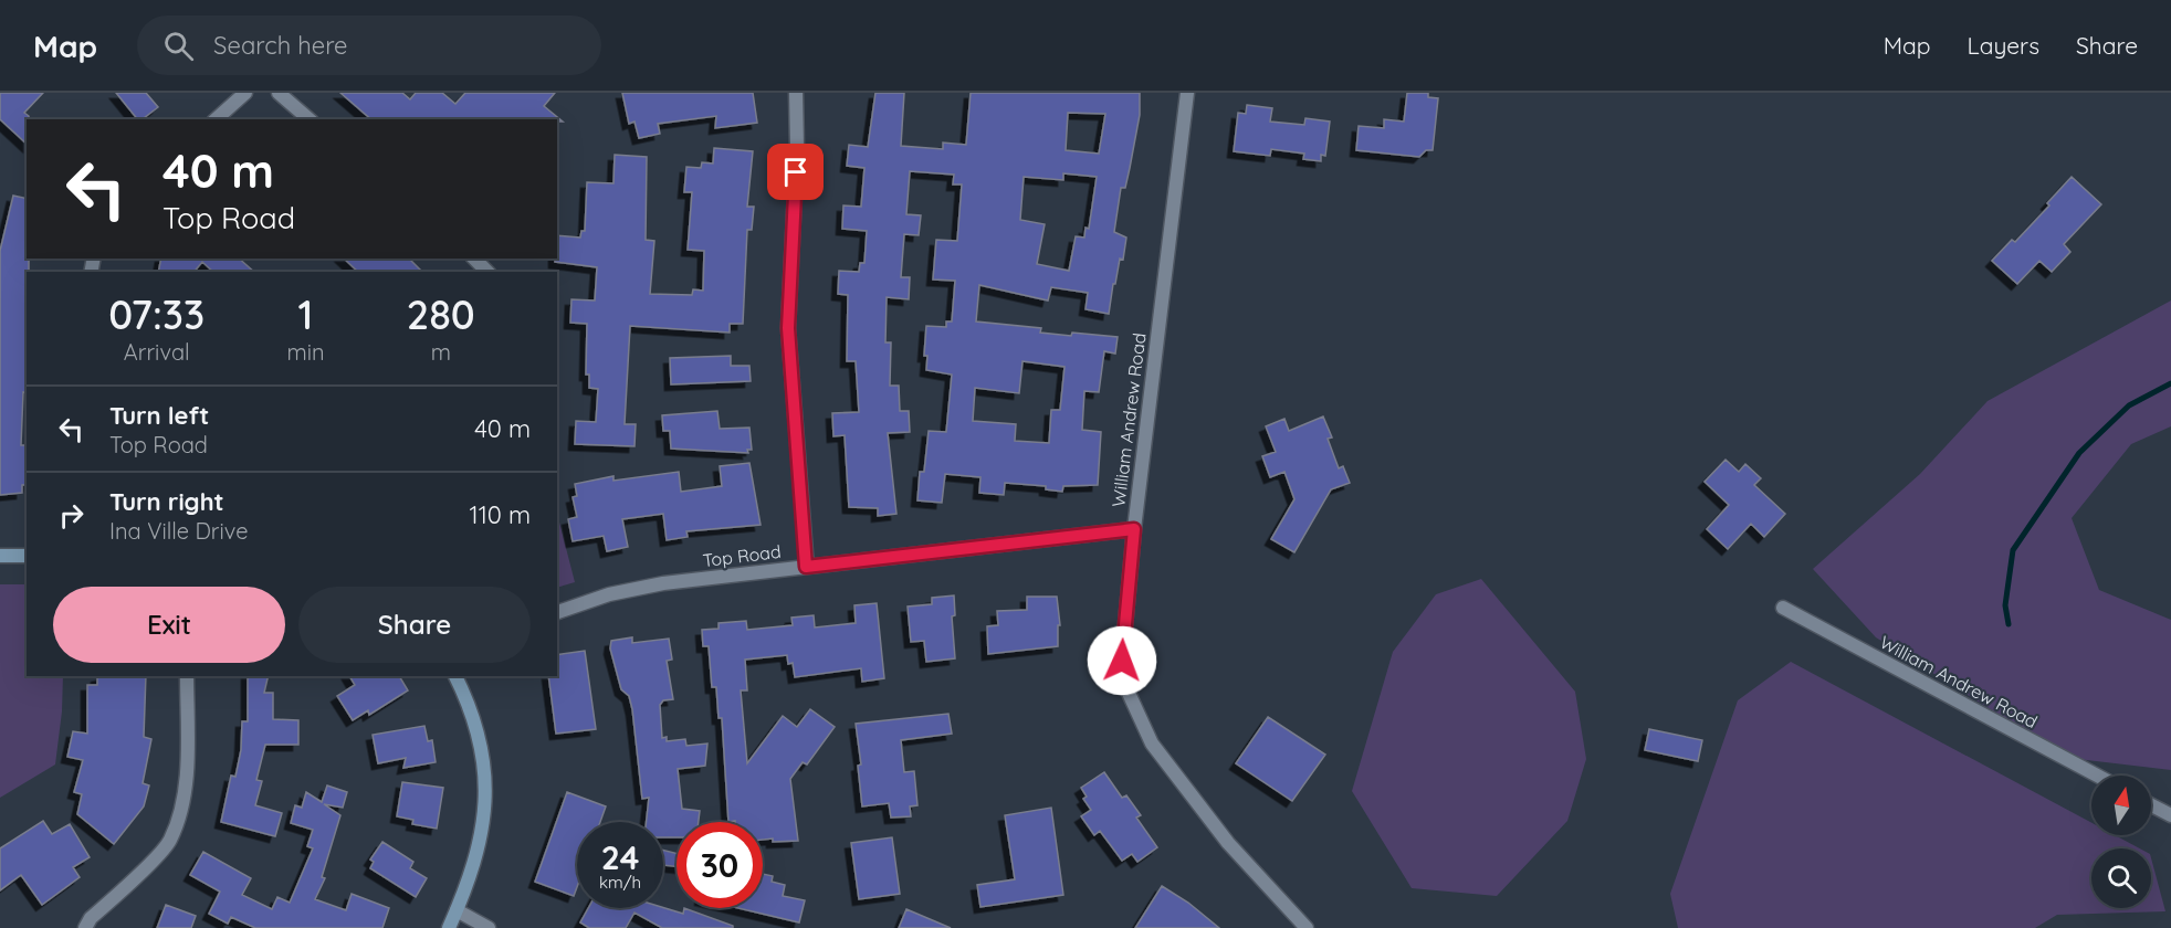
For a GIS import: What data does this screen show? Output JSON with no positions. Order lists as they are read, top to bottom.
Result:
{
  "streets": {
    "street": ["William Andrew Road", "Top Road"]
  },
  "crossings": [
    ["William Andrew Road", "Top Road"]
  ],
  "north": "top",
  "page": {
    "header": "Map",
    "search": "Search here",
    "nav": ["Map", "Layers", "Share"],
    "turn": ["40 m", "Top Road"],
    "eta": [
      "07:33",
      "Arrival",
      "1",
      "min",
      "280",
      "m"
    ],
    "list": [
      {
        "name": "Turn left",
        "note": "Top Road",
        "value": "40 m"
      },
      {
        "name": "Turn right",
        "note": "Ina Ville Drive",
        "value": "110 m"
      }
    ],
    "buttons": ["Exit", "Share"],
    "speed": "24 km/h",
    "limit": "30"
  }
}
